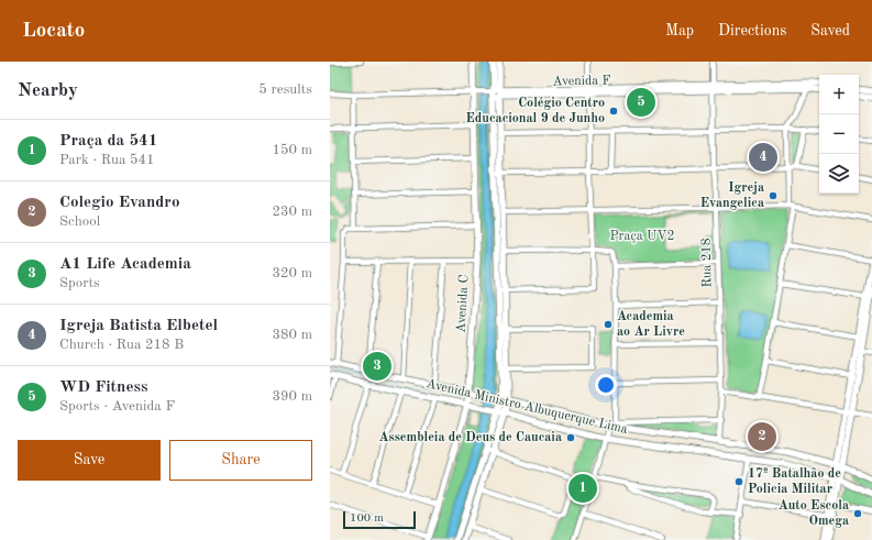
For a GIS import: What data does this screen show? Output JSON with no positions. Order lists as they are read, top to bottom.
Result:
{
  "streets": {
    "street": [
      "Avenida F",
      "Rua 218",
      "Avenida C",
      "Avenida Ministro Albuquerque Lima"
    ]
  },
  "crossings": [
    ["Avenida F", "Rua 218"],
    ["Rua 218", "Avenida Ministro Albuquerque Lima"],
    ["Avenida C", "Avenida Ministro Albuquerque Lima"]
  ],
  "parks": ["Praça UV2"],
  "places": [
    "Colégio Centro Educacional 9 de Junho",
    "Igreja Evangelica",
    "Academia ao Ar Livre",
    "Assembleia de Deus de Caucaia",
    "17º Batalhão de Policia Militar",
    "Auto Escola Omega"
  ],
  "scale_bar": "100 m",
  "page": {
    "header": "Locato",
    "nav": ["Map", "Directions", "Saved"],
    "heading": ["Nearby", "5 results"],
    "map_buttons": ["+", "−"],
    "pins": [
      "5",
      "4",
      "3",
      "2",
      "1"
    ],
    "list": [
      {
        "mark": "1",
        "name": "Praça da 541",
        "note": "Park · Rua 541",
        "value": "150 m"
      },
      {
        "mark": "2",
        "name": "Colegio Evandro",
        "note": "School",
        "value": "230 m"
      },
      {
        "mark": "3",
        "name": "A1 Life Academia",
        "note": "Sports",
        "value": "320 m"
      },
      {
        "mark": "4",
        "name": "Igreja Batista Elbetel",
        "note": "Church · Rua 218 B",
        "value": "380 m"
      },
      {
        "mark": "5",
        "name": "WD Fitness",
        "note": "Sports · Avenida F",
        "value": "390 m"
      }
    ],
    "buttons": ["Save", "Share"],
    "scale": "100 m"
  }
}
